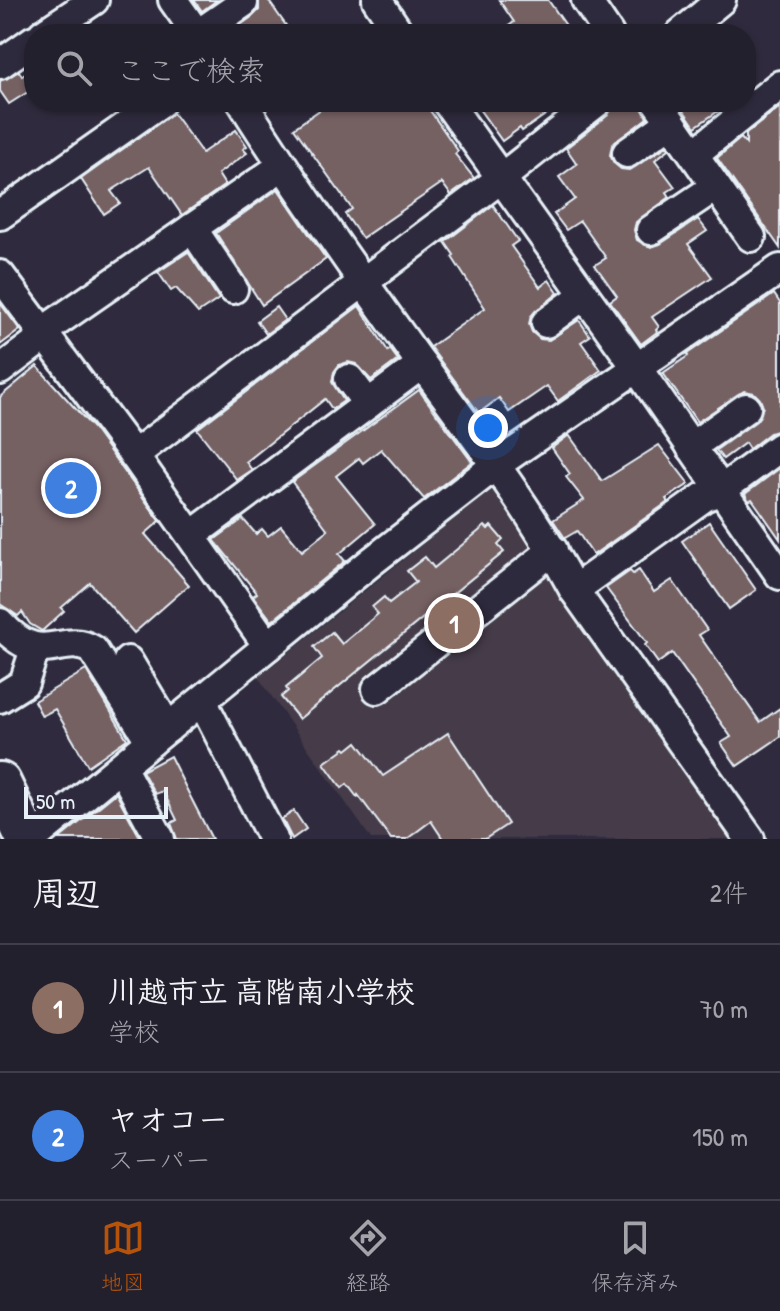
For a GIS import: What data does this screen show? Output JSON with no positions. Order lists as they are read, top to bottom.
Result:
{
  "scale_bar": "50 m",
  "page": {
    "search": "ここで検索",
    "pins": ["2", "1"],
    "scale": "50 m",
    "heading": ["周辺", "2件"],
    "list": [
      {
        "mark": "1",
        "name": "川越市立 高階南小学校",
        "note": "学校",
        "value": "70 m"
      },
      {
        "mark": "2",
        "name": "ヤオコー",
        "note": "スーパー",
        "value": "150 m"
      }
    ],
    "nav": ["地図", "経路", "保存済み"]
  }
}
